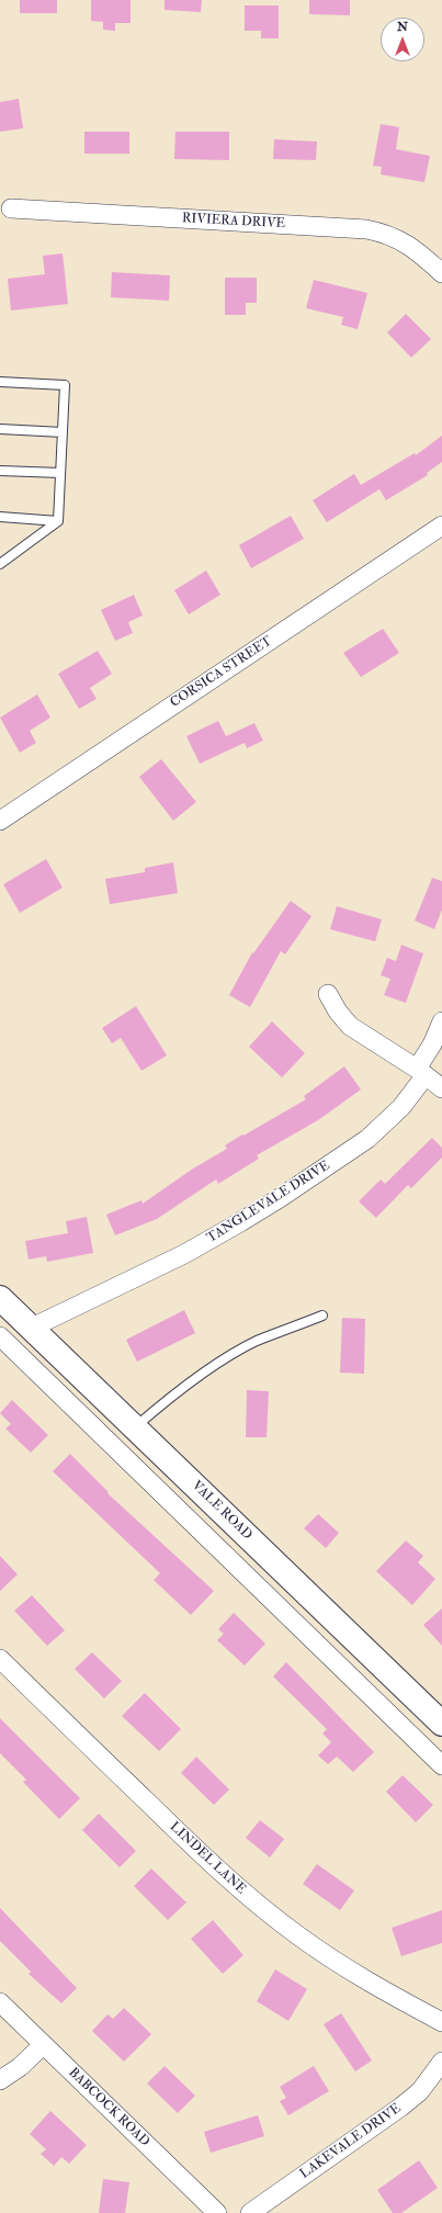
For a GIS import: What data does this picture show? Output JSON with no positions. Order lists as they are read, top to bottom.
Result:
{
  "streets": {
    "main road": ["VALE ROAD"],
    "street": [
      "RIVIERA DRIVE",
      "CORSICA STREET",
      "TANGLEVALE DRIVE",
      "LINDEL LANE",
      "BABCOCK ROAD",
      "LAKEVALE DRIVE"
    ]
  },
  "crossings": [
    ["TANGLEVALE DRIVE", "VALE ROAD"]
  ],
  "north": "top"
}
